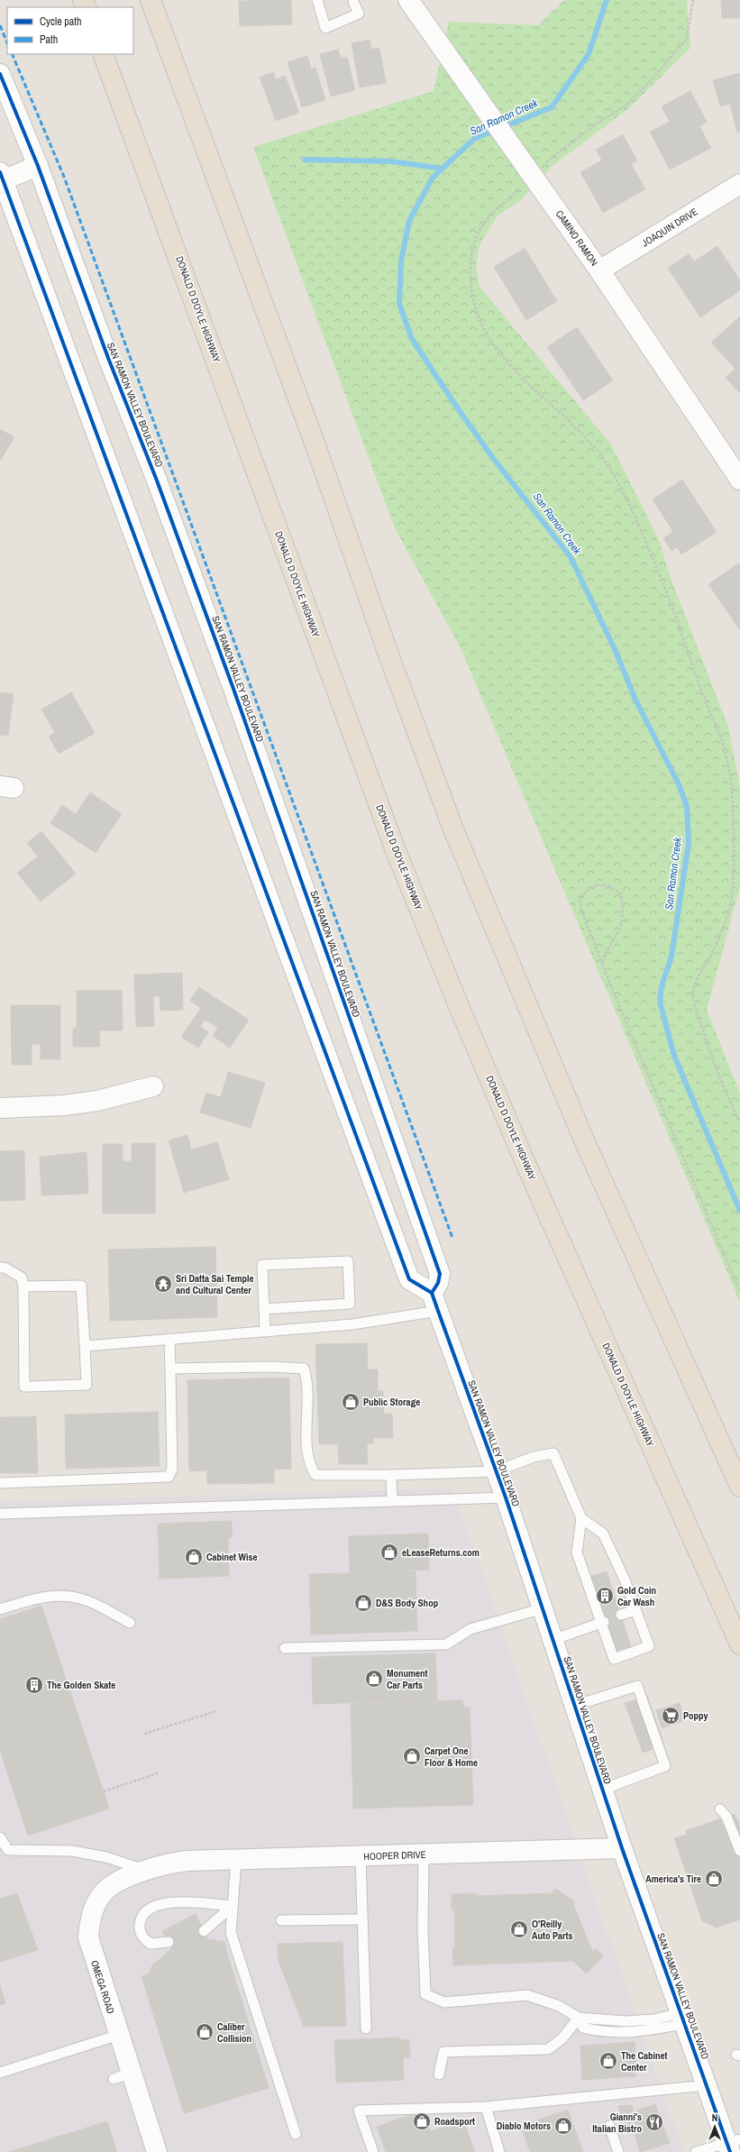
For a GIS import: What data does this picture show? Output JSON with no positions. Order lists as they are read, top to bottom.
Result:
{
  "streets": {
    "highway": ["DONALD D DOYLE HIGHWAY"],
    "main road": [
      "JOAQUIN DRIVE",
      "CAMINO RAMON",
      "SAN RAMON VALLEY BOULEVARD",
      "HOOPER DRIVE",
      "OMEGA ROAD"
    ]
  },
  "crossings": [
    ["JOAQUIN DRIVE", "CAMINO RAMON"],
    ["SAN RAMON VALLEY BOULEVARD", "HOOPER DRIVE"],
    ["HOOPER DRIVE", "OMEGA ROAD"]
  ],
  "water": ["San Ramon Creek"],
  "places": {
    "temple": ["Sri Datta Sai Temple and Cultural Center"],
    "shop": [
      "Public Storage",
      "eLeaseReturns.com",
      "Cabinet Wise",
      "D&S Body Shop",
      "Monument Car Parts",
      "Carpet One Floor & Home",
      "America's Tire",
      "O'Reilly Auto Parts",
      "Caliber Collision",
      "The Cabinet Center",
      "Roadsport",
      "Diablo Motors"
    ],
    "building": ["Gold Coin Car Wash", "The Golden Skate"],
    "supermarket": ["Poppy"],
    "restaurant": ["Gianni's Italian Bistro"]
  },
  "legend": ["Cycle path", "Path"],
  "north": "top"
}
